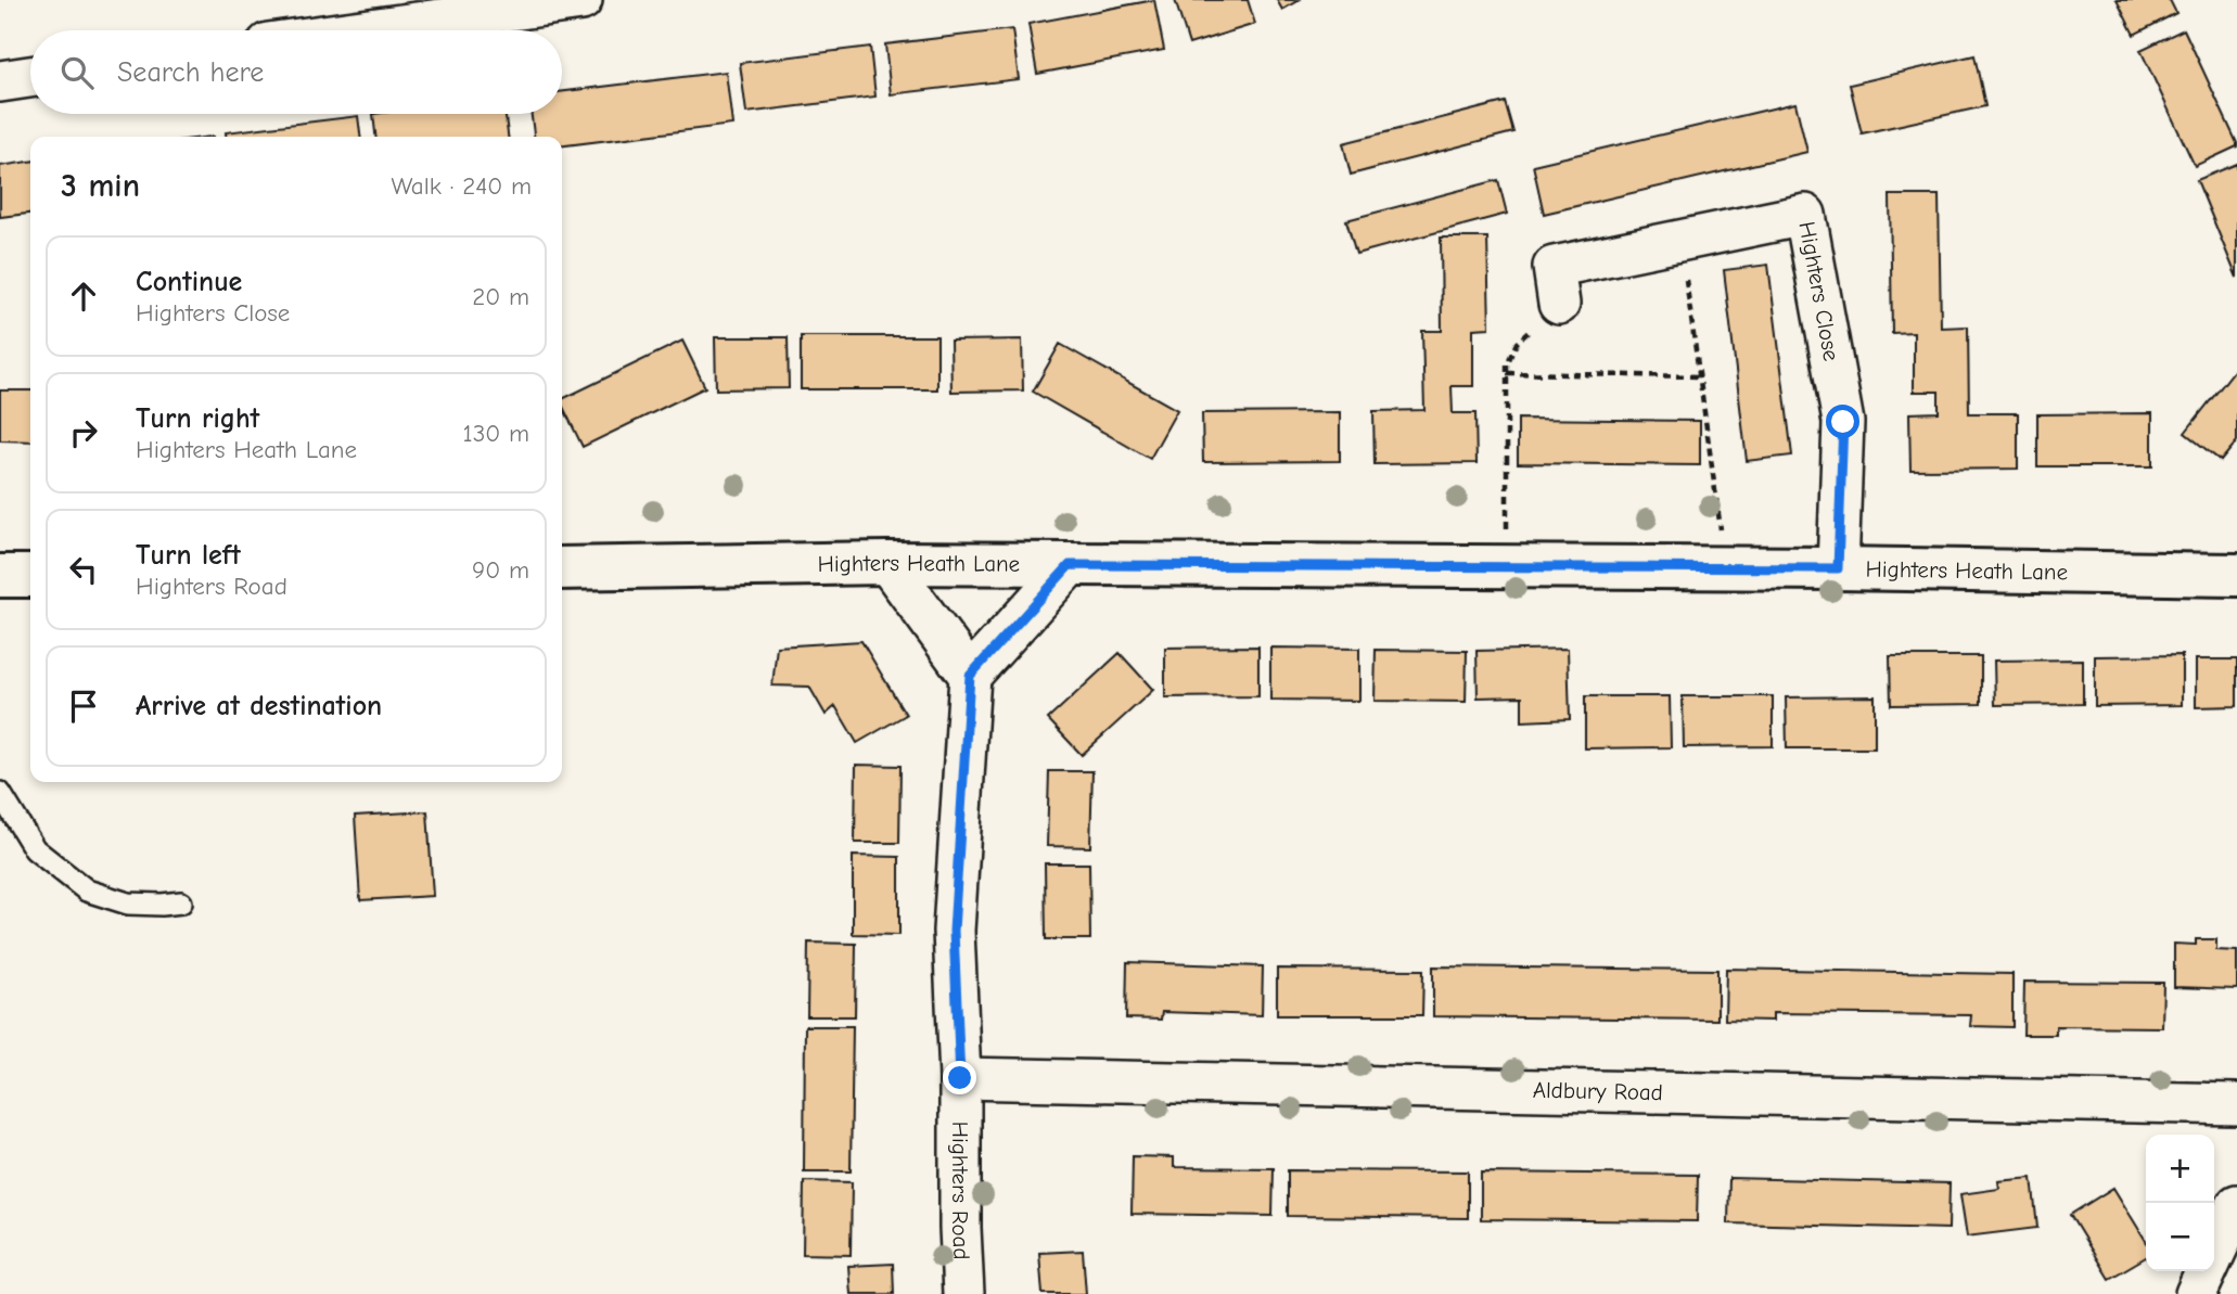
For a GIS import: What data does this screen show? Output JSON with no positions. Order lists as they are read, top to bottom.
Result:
{
  "streets": {
    "street": [
      "Highters Close",
      "Highters Heath Lane",
      "Aldbury Road",
      "Highters Road"
    ]
  },
  "crossings": [
    ["Highters Close", "Highters Heath Lane"],
    ["Aldbury Road", "Highters Road"]
  ],
  "page": {
    "search": "Search here",
    "heading": ["3 min", "Walk · 240 m"],
    "list": [
      ["Continue", "Highters Close", "20 m"],
      ["Turn right", "Highters Heath Lane", "130 m"],
      ["Turn left", "Highters Road", "90 m"],
      "Arrive at destination"
    ],
    "map_buttons": ["+", "−"]
  }
}
